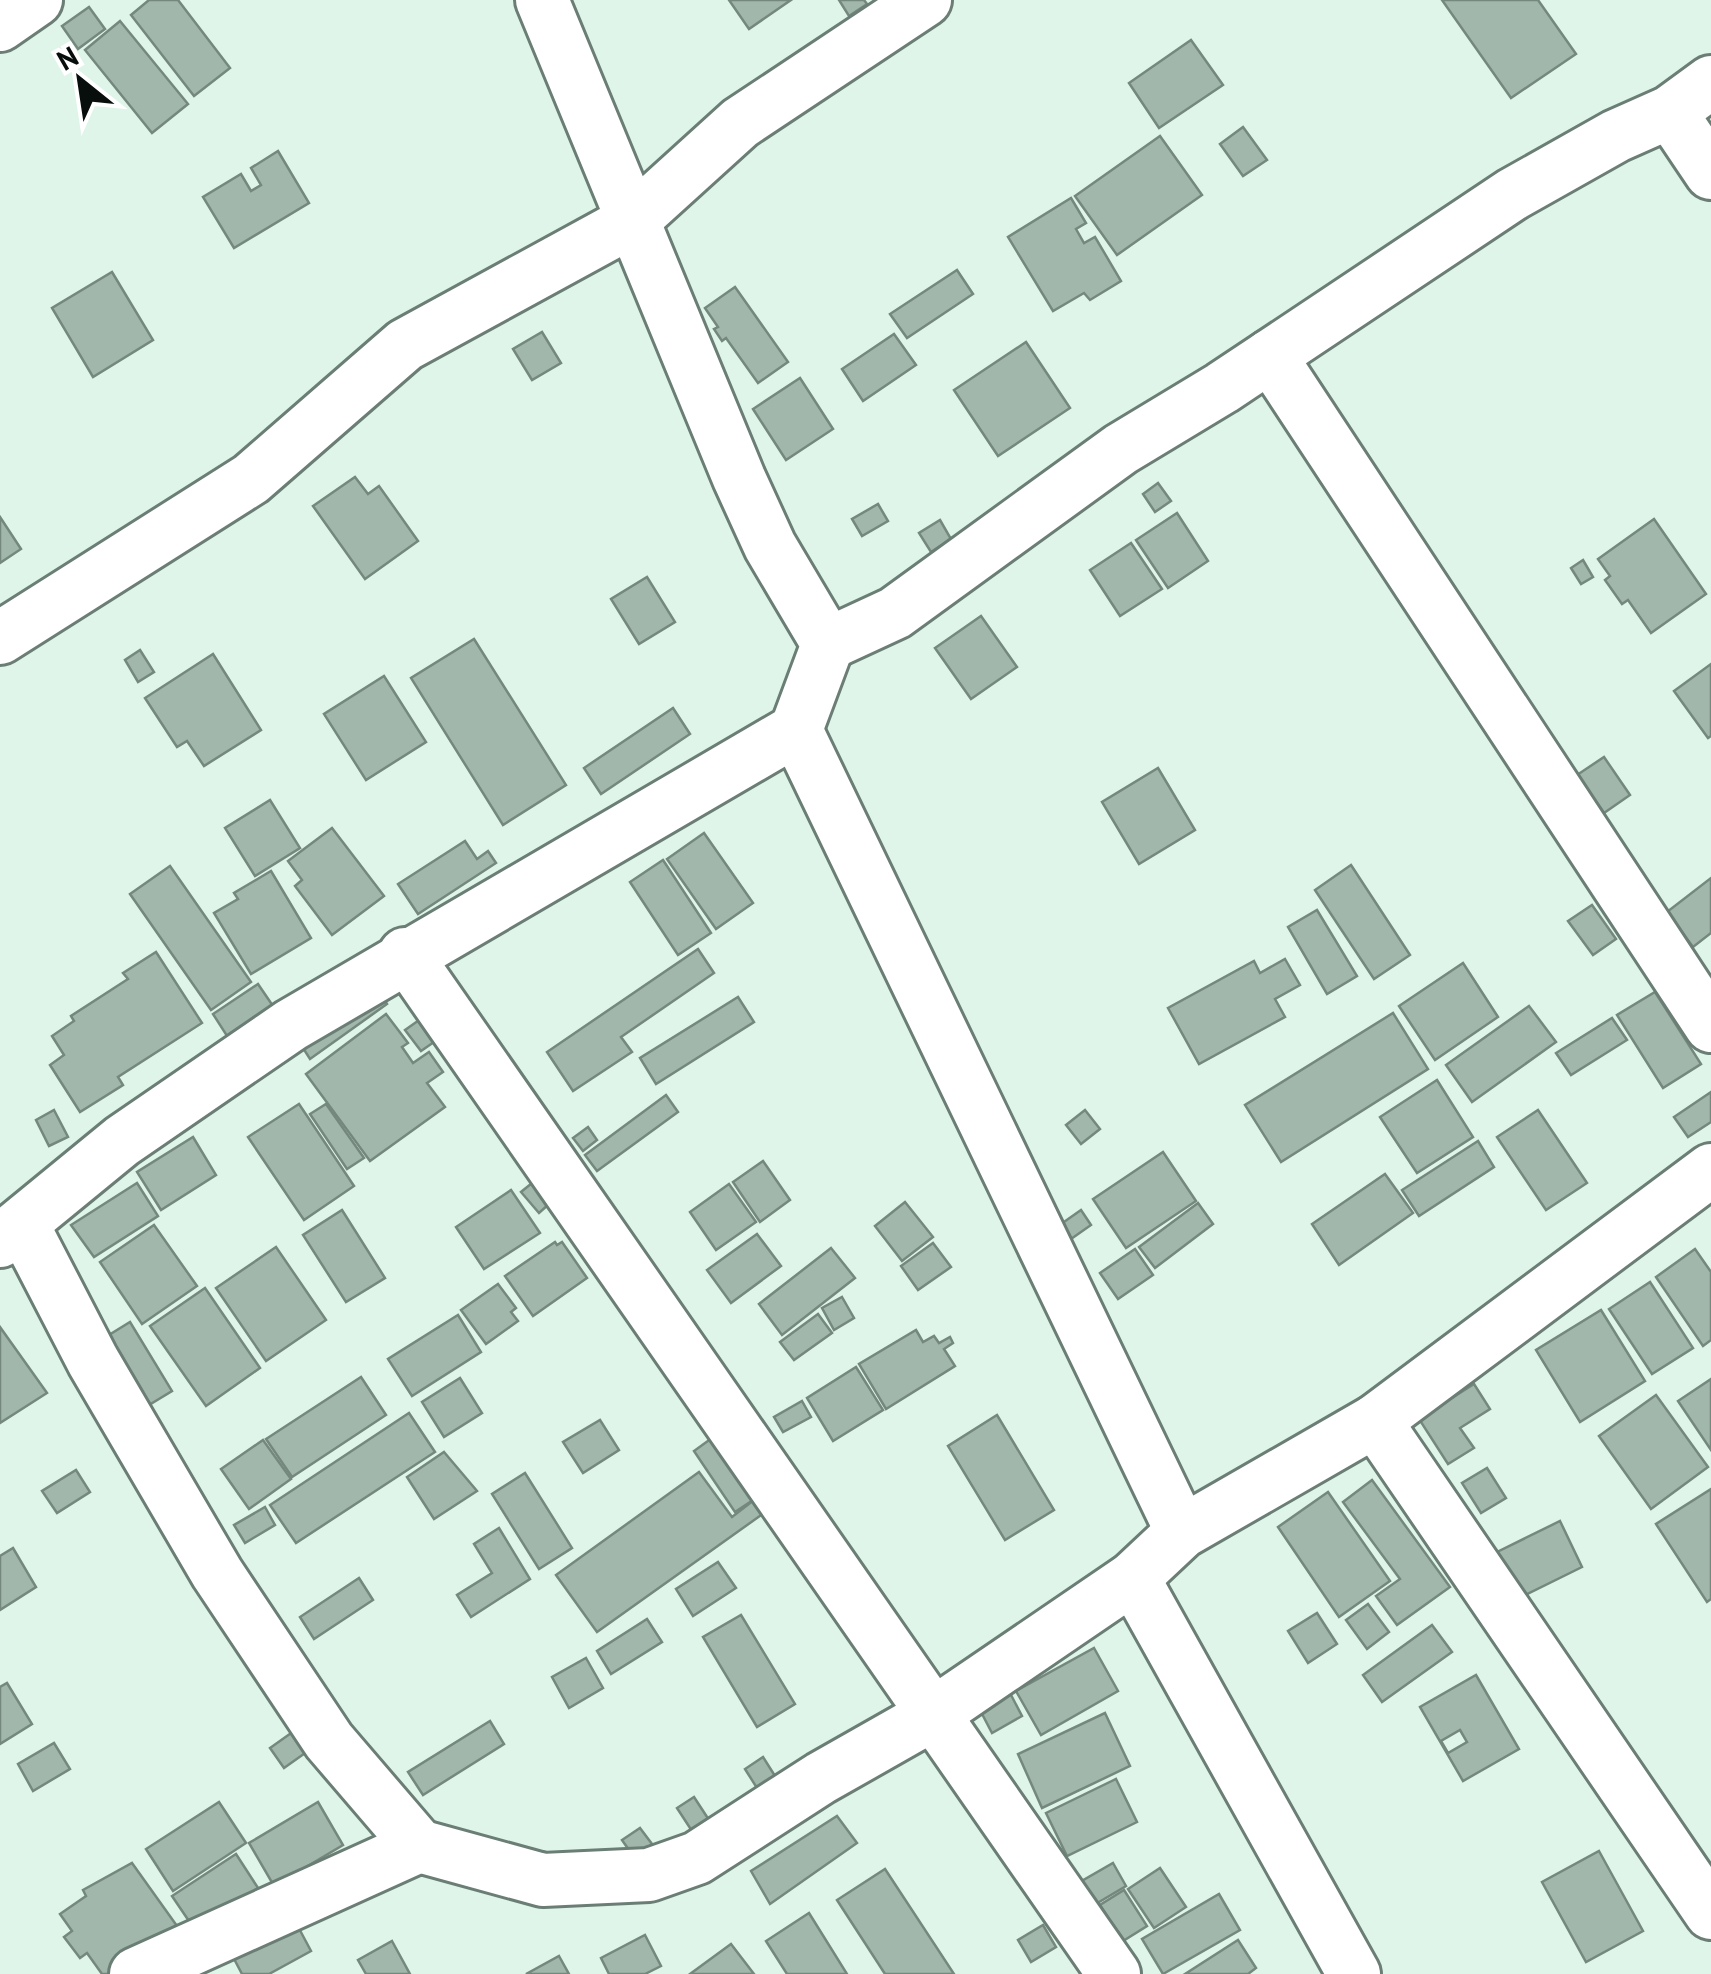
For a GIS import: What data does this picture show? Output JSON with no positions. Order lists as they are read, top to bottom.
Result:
{
  "north": "top left"
}
